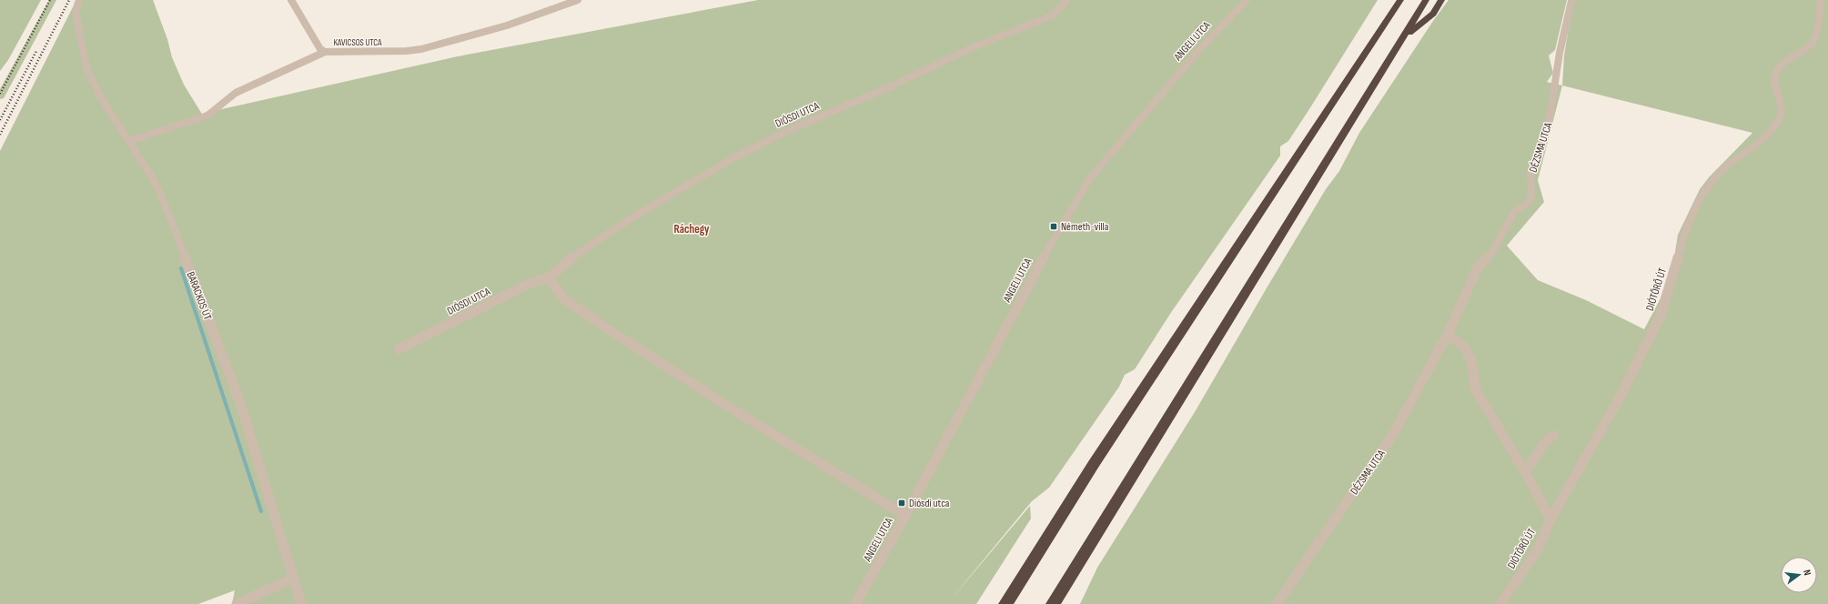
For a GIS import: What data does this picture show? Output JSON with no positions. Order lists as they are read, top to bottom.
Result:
{
  "streets": {
    "street": [
      "ANGELI UTCA",
      "KAVICSOS UTCA",
      "DIÓSDI UTCA",
      "DÉZSMA UTCA",
      "DIÓTÖRŐ ÚT",
      "BARACKOS ÚT"
    ]
  },
  "crossings": [
    ["KAVICSOS UTCA", "BARACKOS ÚT"]
  ],
  "districts": ["Ráchegy"],
  "places": {
    "transit": ["Németh-villa", "Diósdi utca"]
  },
  "north": "right"
}
